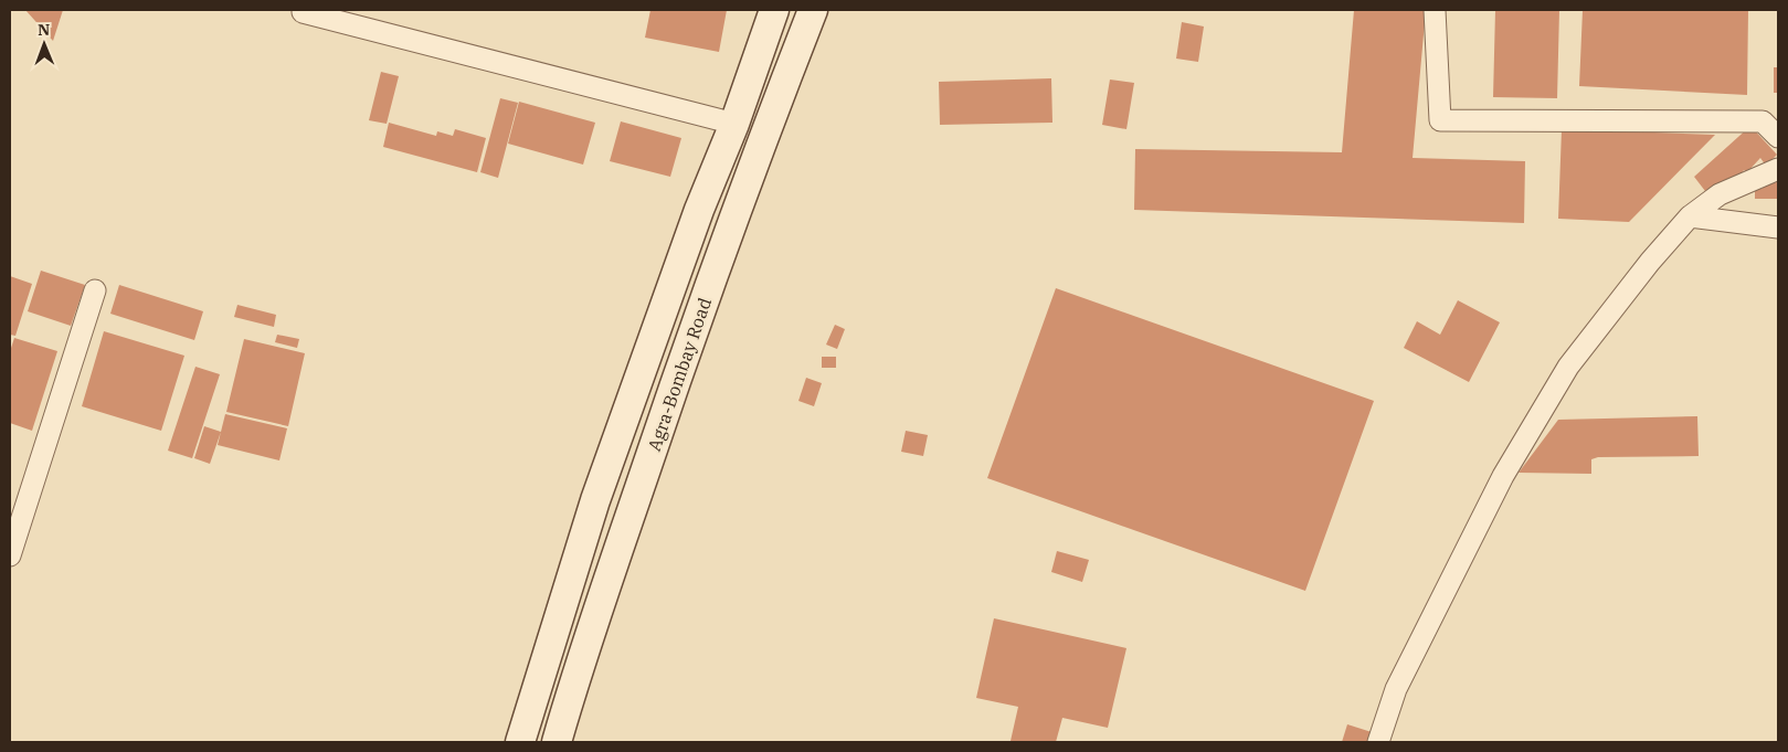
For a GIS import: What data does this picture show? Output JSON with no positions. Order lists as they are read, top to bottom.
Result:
{
  "streets": {
    "main road": ["Agra-Bombay Road"]
  },
  "north": "top"
}
